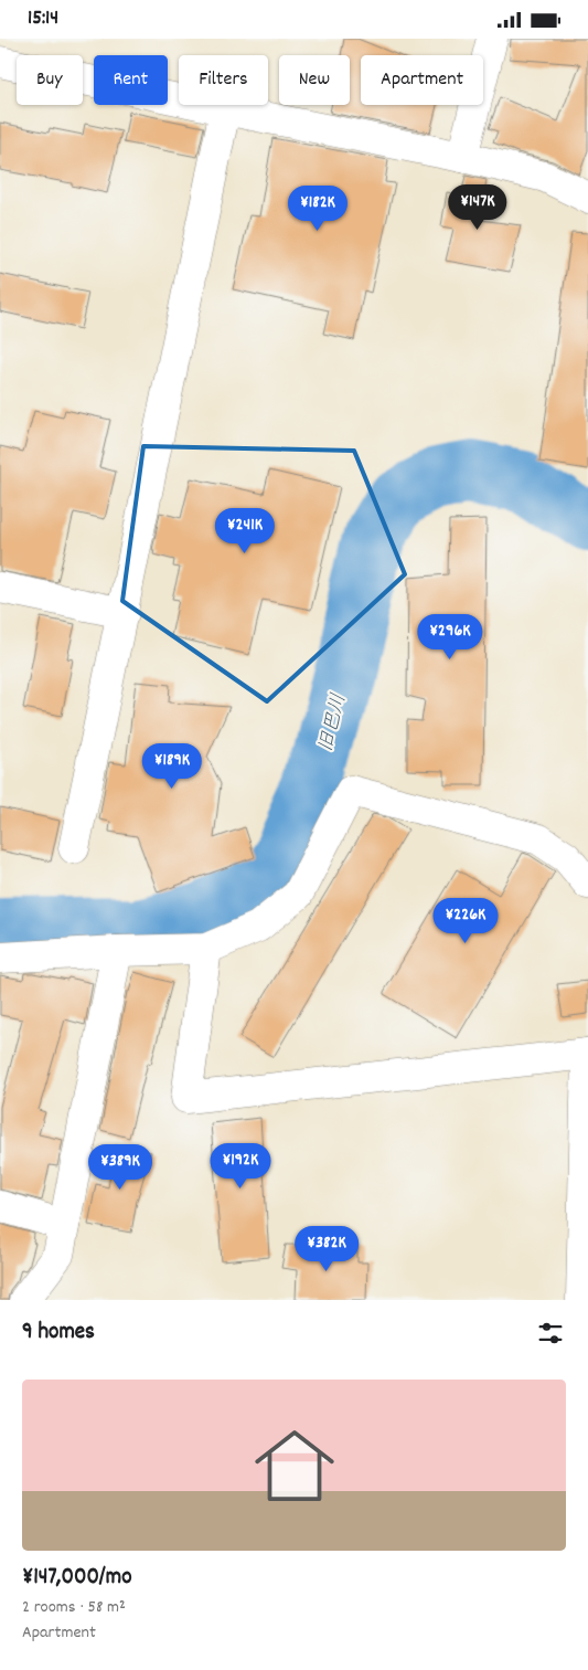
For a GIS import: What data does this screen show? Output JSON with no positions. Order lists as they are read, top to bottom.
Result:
{
  "water": ["旧巴川"],
  "page": {
    "status": "15:14",
    "chip": [
      "Buy",
      "Rent",
      "Filters",
      "New",
      "Apartment"
    ],
    "price": [
      "¥147K",
      "¥182K",
      "¥241K",
      "¥296K",
      "¥189K",
      "¥226K",
      "¥192K",
      "¥389K",
      "¥382K"
    ],
    "heading": "9 homes",
    "list": [
      {
        "name": "¥147,000/mo",
        "note": "2 rooms · 58 m² · Apartment"
      }
    ]
  }
}
